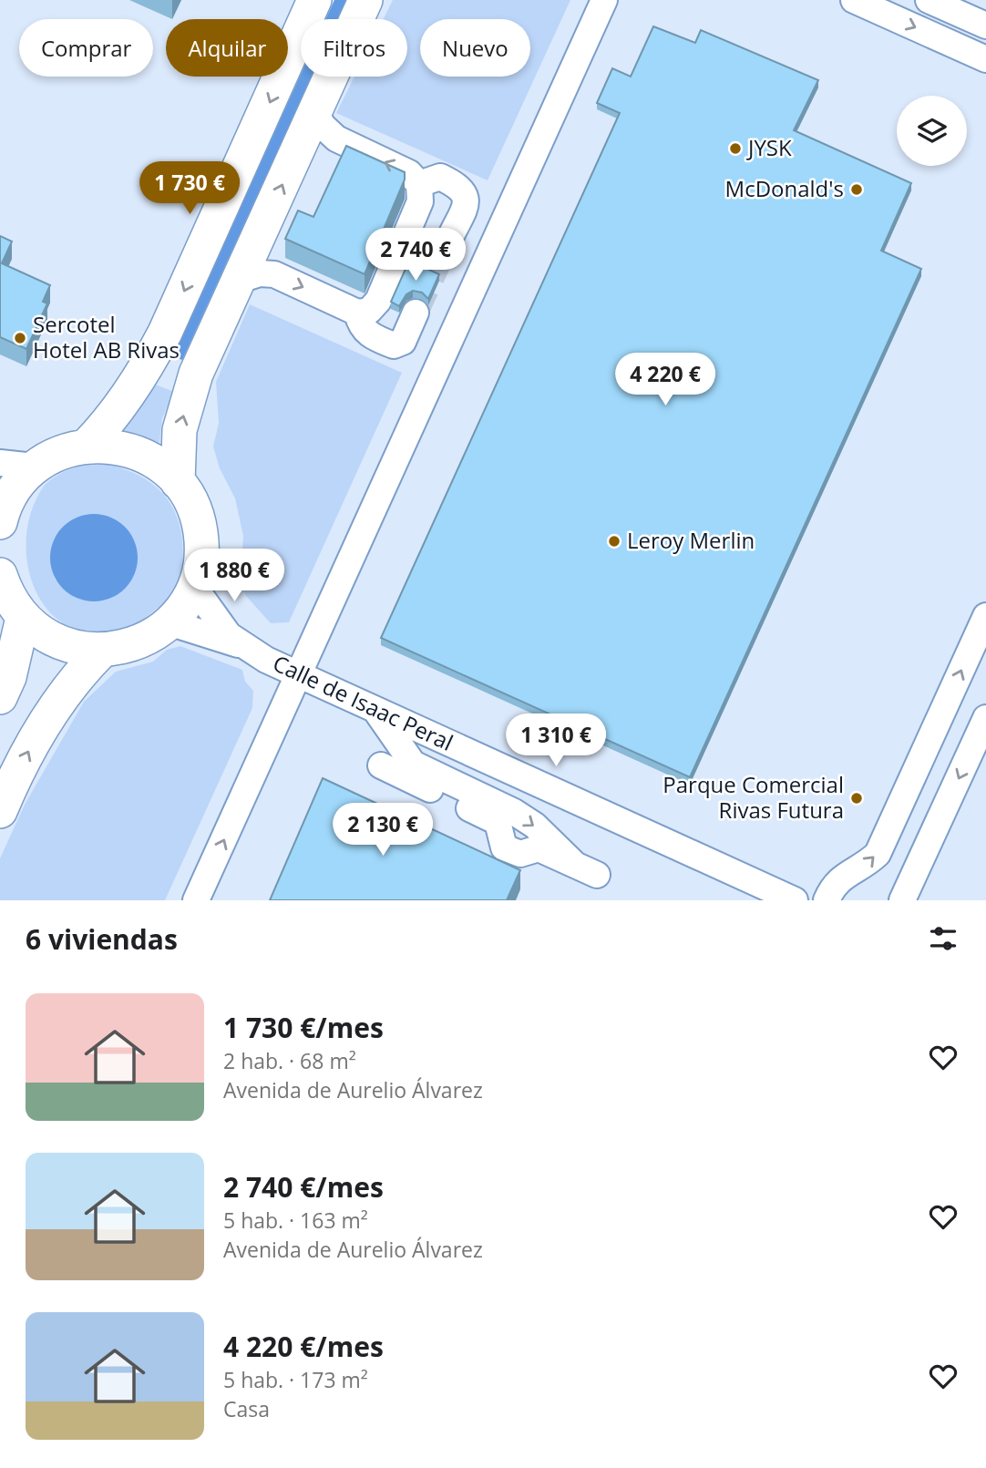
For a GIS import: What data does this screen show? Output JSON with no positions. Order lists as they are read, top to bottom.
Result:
{
  "streets": {
    "street": ["Calle de Isaac Peral"]
  },
  "places": [
    "JYSK",
    "McDonald's",
    "Sercotel Hotel AB Rivas",
    "Leroy Merlin",
    "Parque Comercial Rivas Futura"
  ],
  "page": {
    "chip": [
      "Comprar",
      "Alquilar",
      "Filtros",
      "Nuevo"
    ],
    "price": [
      "1 730 €",
      "2 740 €",
      "4 220 €",
      "1 880 €",
      "1 310 €",
      "2 130 €"
    ],
    "heading": "6 viviendas",
    "list": [
      {
        "name": "1 730 €/mes",
        "note": "2 hab. · 68 m² · Avenida de Aurelio Álvarez"
      },
      {
        "name": "2 740 €/mes",
        "note": "5 hab. · 163 m² · Avenida de Aurelio Álvarez"
      },
      {
        "name": "4 220 €/mes",
        "note": "5 hab. · 173 m² · Casa"
      }
    ]
  }
}
